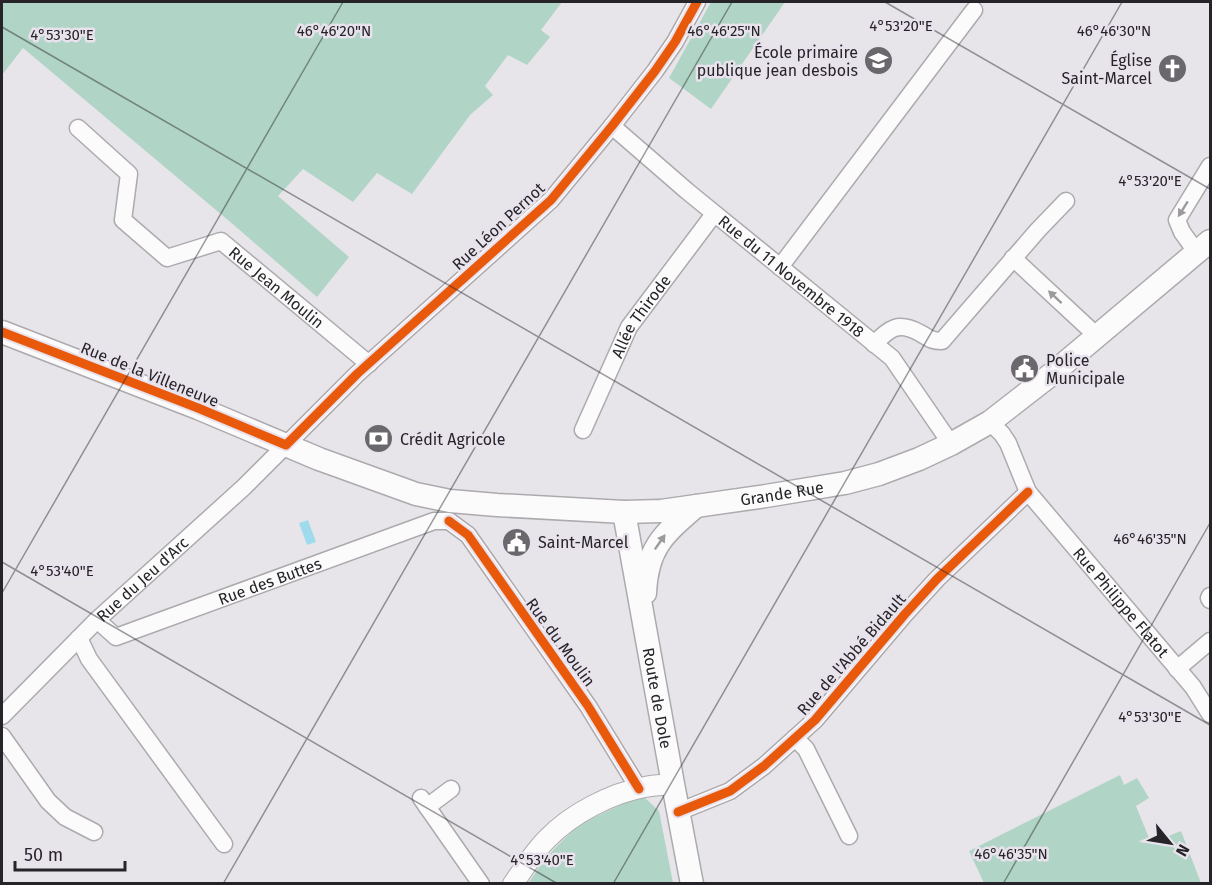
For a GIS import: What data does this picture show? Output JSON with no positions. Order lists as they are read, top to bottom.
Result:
{
  "streets": {
    "main road": ["Rue de la Villeneuve", "Grande Rue", "Route de Dole"],
    "street": [
      "Rue Léon Pernot",
      "Rue du 11 Novembre 1918",
      "Rue Jean Moulin",
      "Allée Thirode",
      "Rue du Jeu d'Arc",
      "Rue des Buttes",
      "Rue Philippe Flatot",
      "Rue du Moulin",
      "Rue de l'Abbé Bidault"
    ]
  },
  "crossings": [
    ["Rue Léon Pernot", "Rue du 11 Novembre 1918"],
    ["Rue Léon Pernot", "Rue Jean Moulin"],
    ["Rue Léon Pernot", "Rue de la Villeneuve"],
    ["Rue Léon Pernot", "Grande Rue"],
    ["Rue Léon Pernot", "Rue du Jeu d'Arc"],
    ["Rue du 11 Novembre 1918", "Allée Thirode"],
    ["Rue du 11 Novembre 1918", "Grande Rue"],
    ["Rue de la Villeneuve", "Grande Rue"],
    ["Rue de la Villeneuve", "Rue du Jeu d'Arc"],
    ["Grande Rue", "Rue du Jeu d'Arc"],
    ["Grande Rue", "Rue Philippe Flatot"],
    ["Grande Rue", "Route de Dole"],
    ["Rue du Jeu d'Arc", "Rue des Buttes"],
    ["Rue des Buttes", "Rue du Moulin"],
    ["Rue Philippe Flatot", "Rue de l'Abbé Bidault"],
    ["Rue de l'Abbé Bidault", "Route de Dole"]
  ],
  "places": {
    "school or university": ["École primaire publique jean desbois"],
    "church": ["Église Saint-Marcel"],
    "public building": ["Police Municipale", "Saint-Marcel"],
    "bank": ["Crédit Agricole"]
  },
  "scale_bar": "50 m",
  "north": "bottom right",
  "coordinates": [
    "4°53'20\"E",
    "46°46'20\"N",
    "46°46'25\"N",
    "46°46'30\"N",
    "4°53'30\"E",
    "46°46'35\"N",
    "4°53'40\"E"
  ]
}
